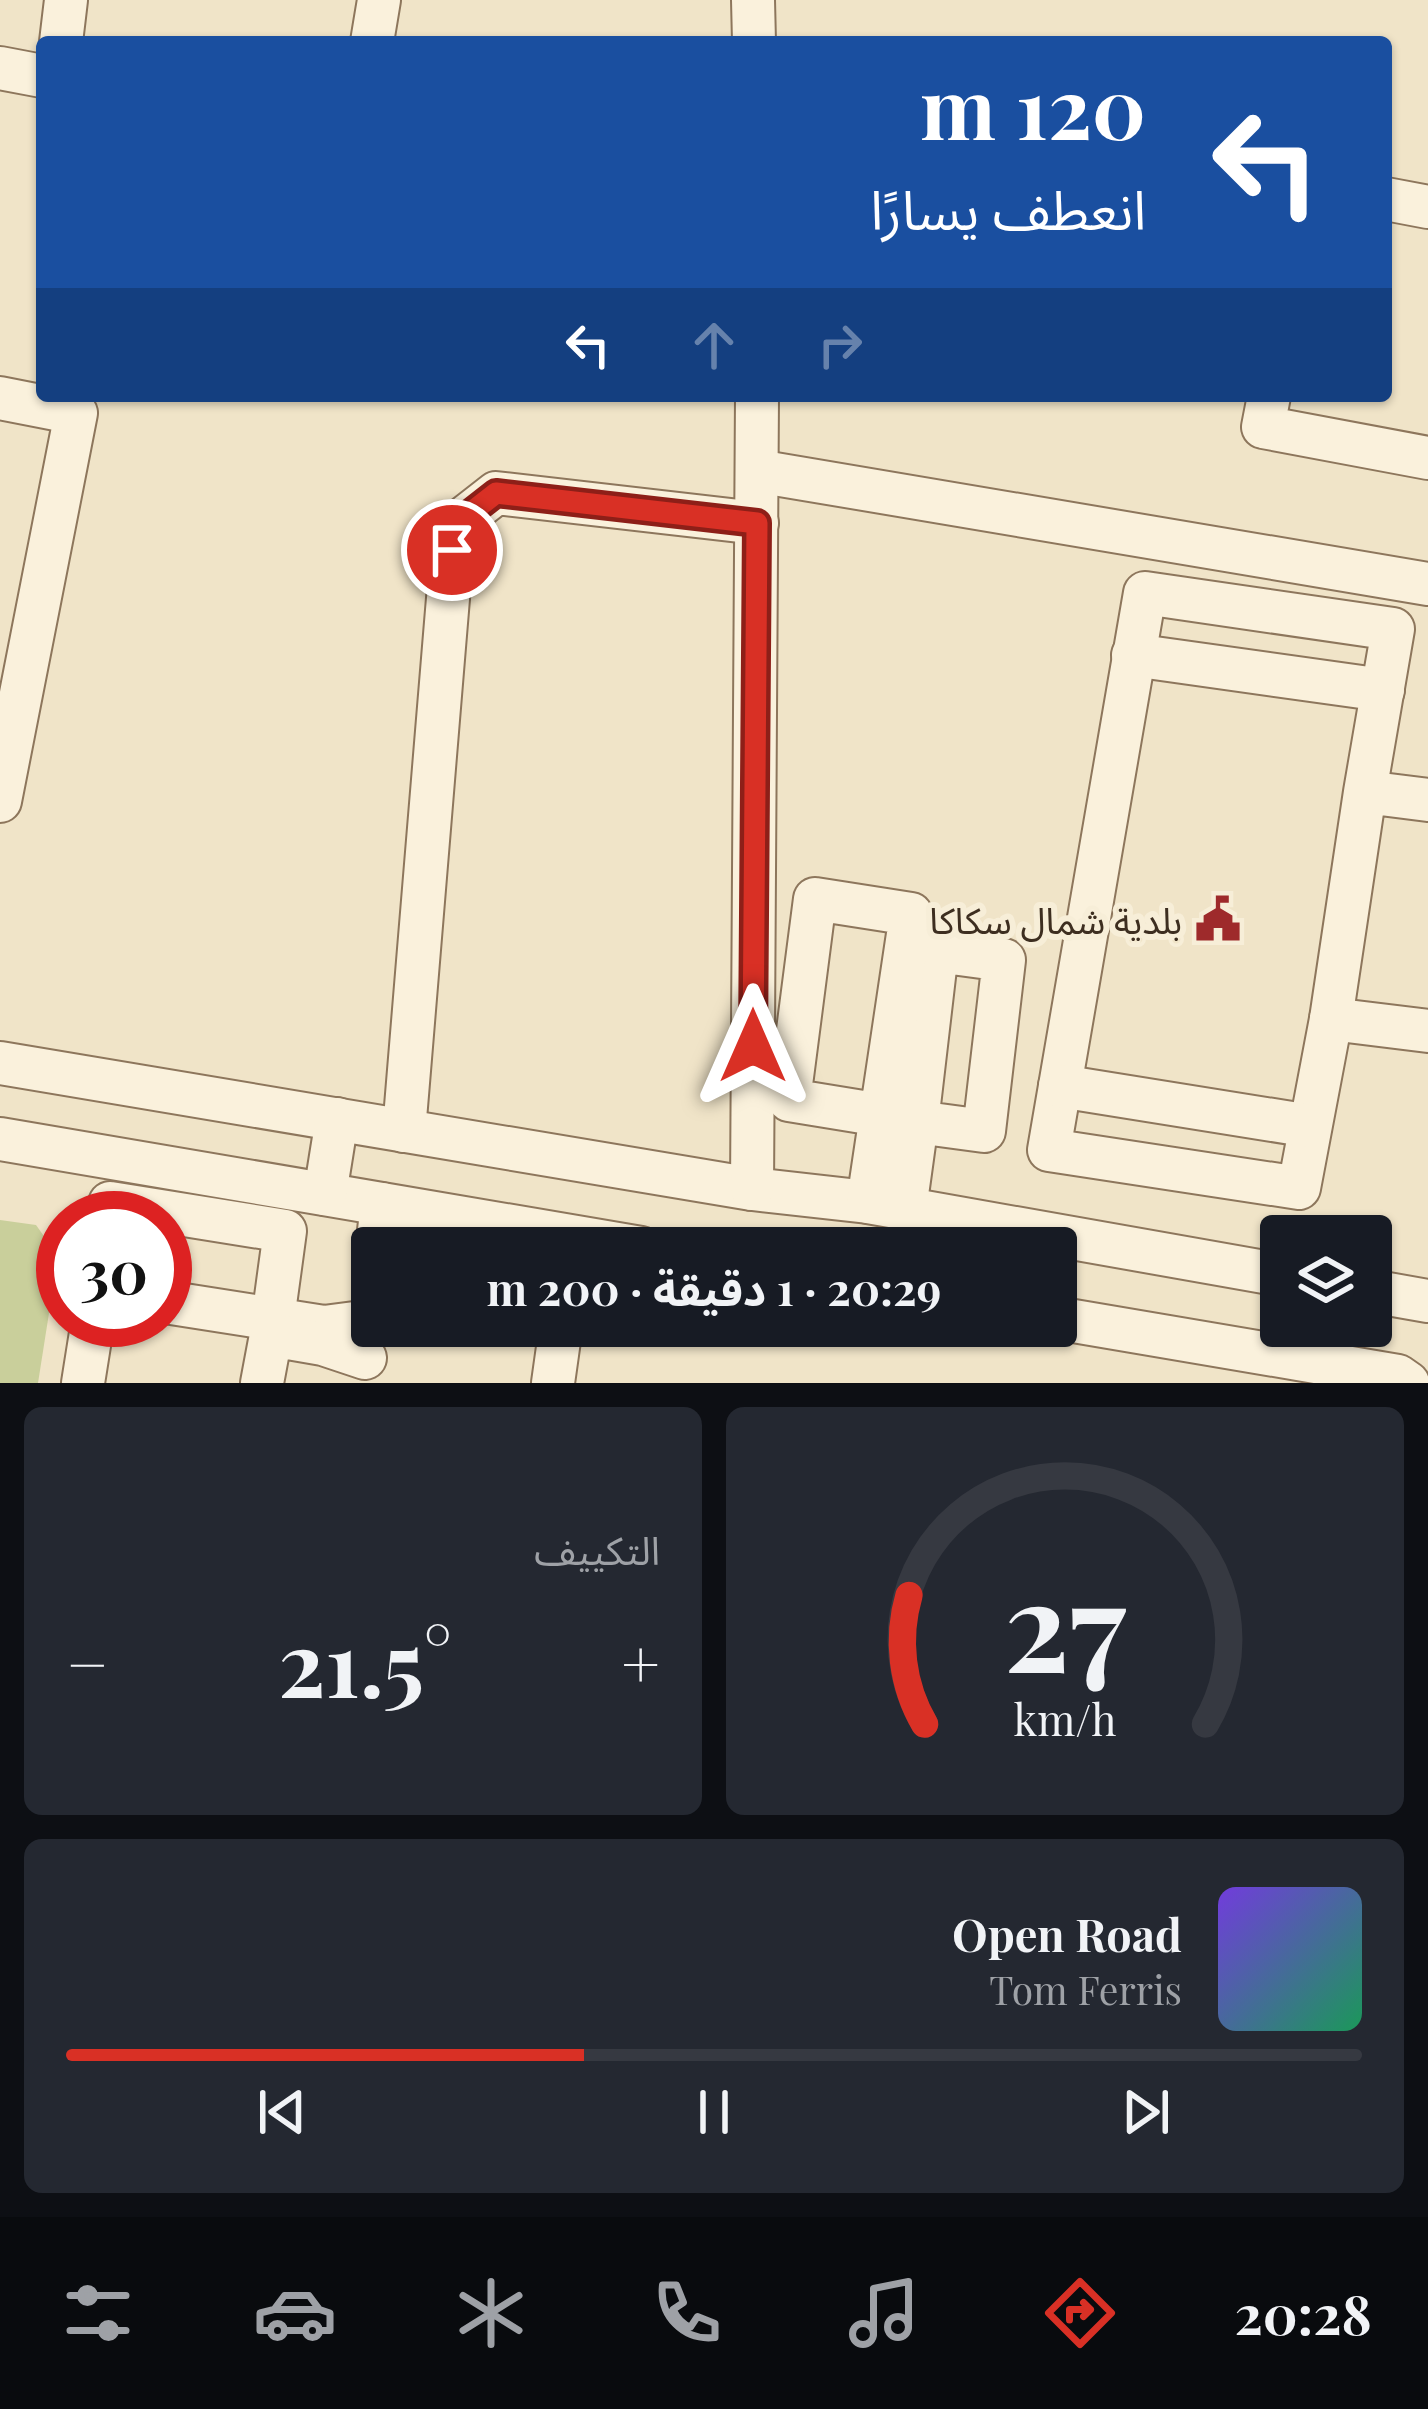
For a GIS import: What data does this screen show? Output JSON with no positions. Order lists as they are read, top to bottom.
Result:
{
  "places": {
    "public building": ["بلدية شمال سكاكا"]
  },
  "page": {
    "turn": ["120 m", "انعطف يسارًا"],
    "limit": "30",
    "trip": "20:29 · 1 دقيقة · 200 m",
    "tile": "التكييف",
    "heat": ["−", "21.5°", "+"],
    "song": ["Open Road", "Tom Ferris"],
    "tabs": "20:28",
    "gauge": ["27", "km/h"]
  }
}
